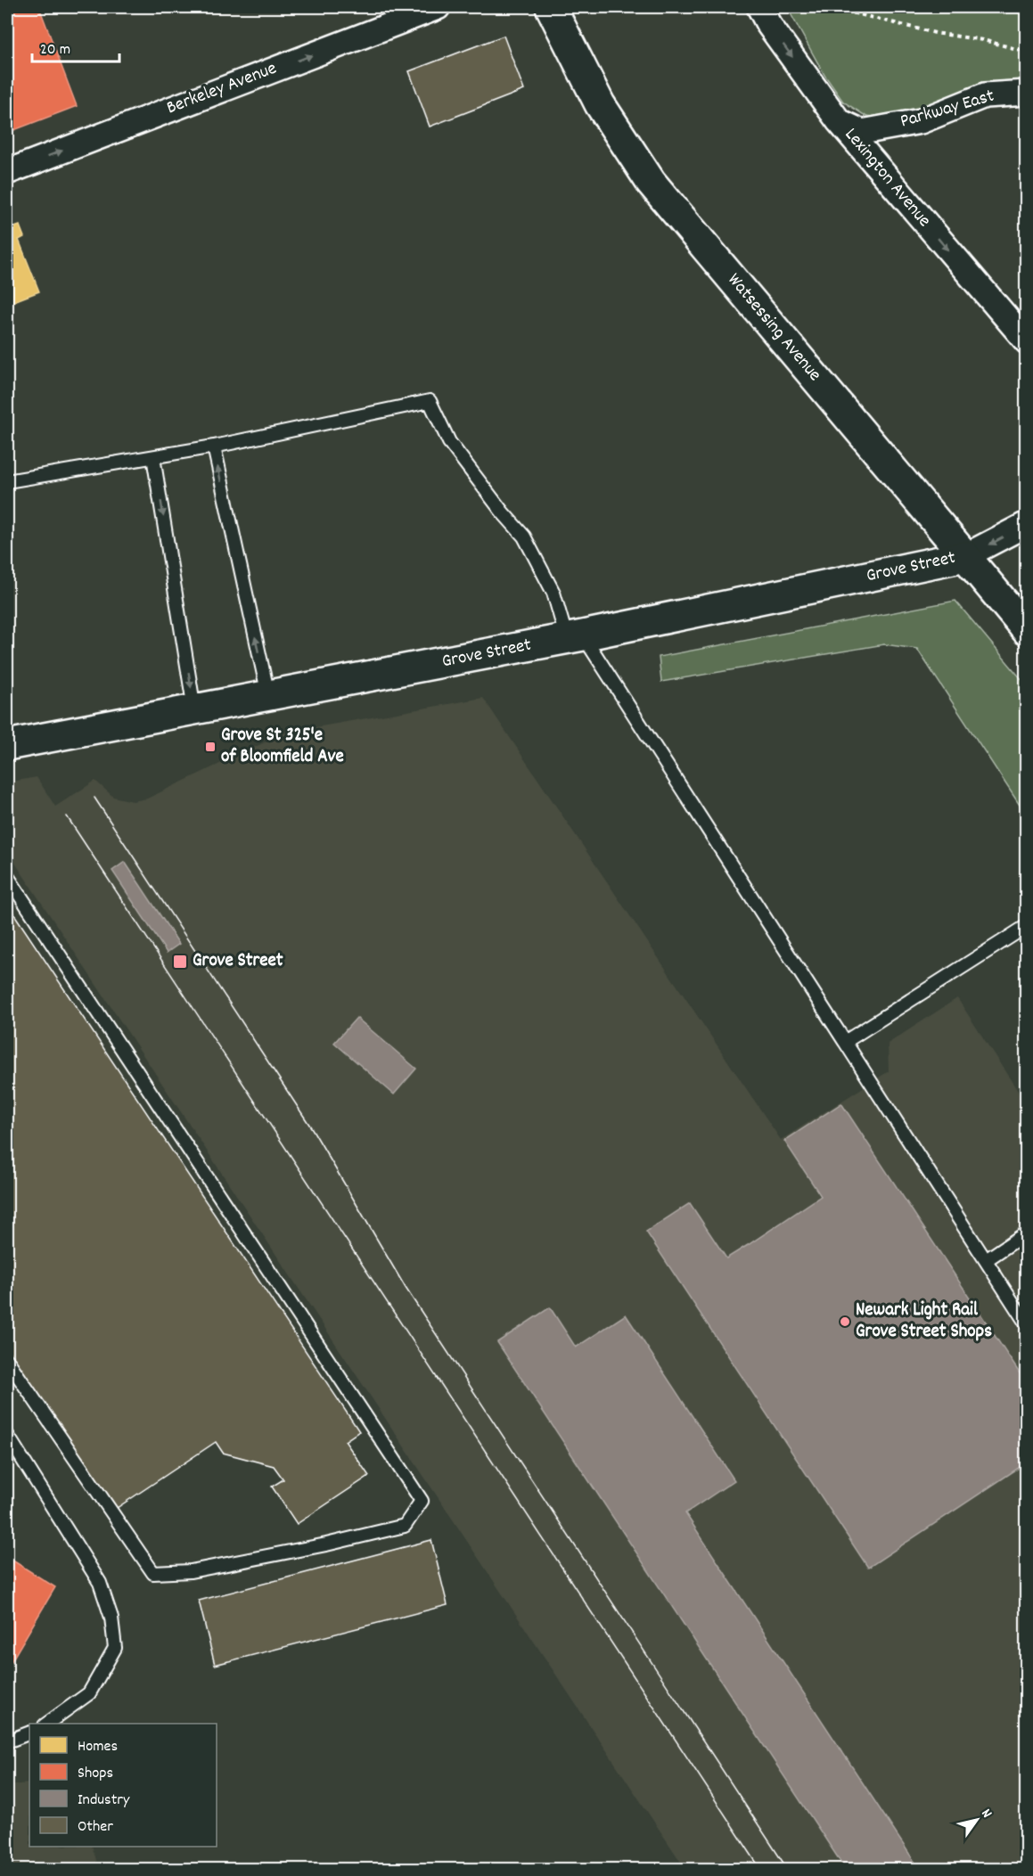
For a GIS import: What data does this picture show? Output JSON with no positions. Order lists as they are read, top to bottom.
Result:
{
  "streets": {
    "main road": ["Watsessing Avenue", "Grove Street"],
    "street": ["Berkeley Avenue", "Parkway East", "Lexington Avenue"]
  },
  "crossings": [
    ["Parkway East", "Lexington Avenue"],
    ["Watsessing Avenue", "Grove Street"]
  ],
  "one_way": ["Berkeley Avenue", "Lexington Avenue"],
  "places": {
    "transit": ["Grove St 325'e of Bloomfield Ave", "Grove Street"],
    "other": ["Newark Light Rail Grove Street Shops"]
  },
  "legend": [
    "Homes",
    "Shops",
    "Industry",
    "Other"
  ],
  "scale_bar": "20 m",
  "north": "top right"
}
